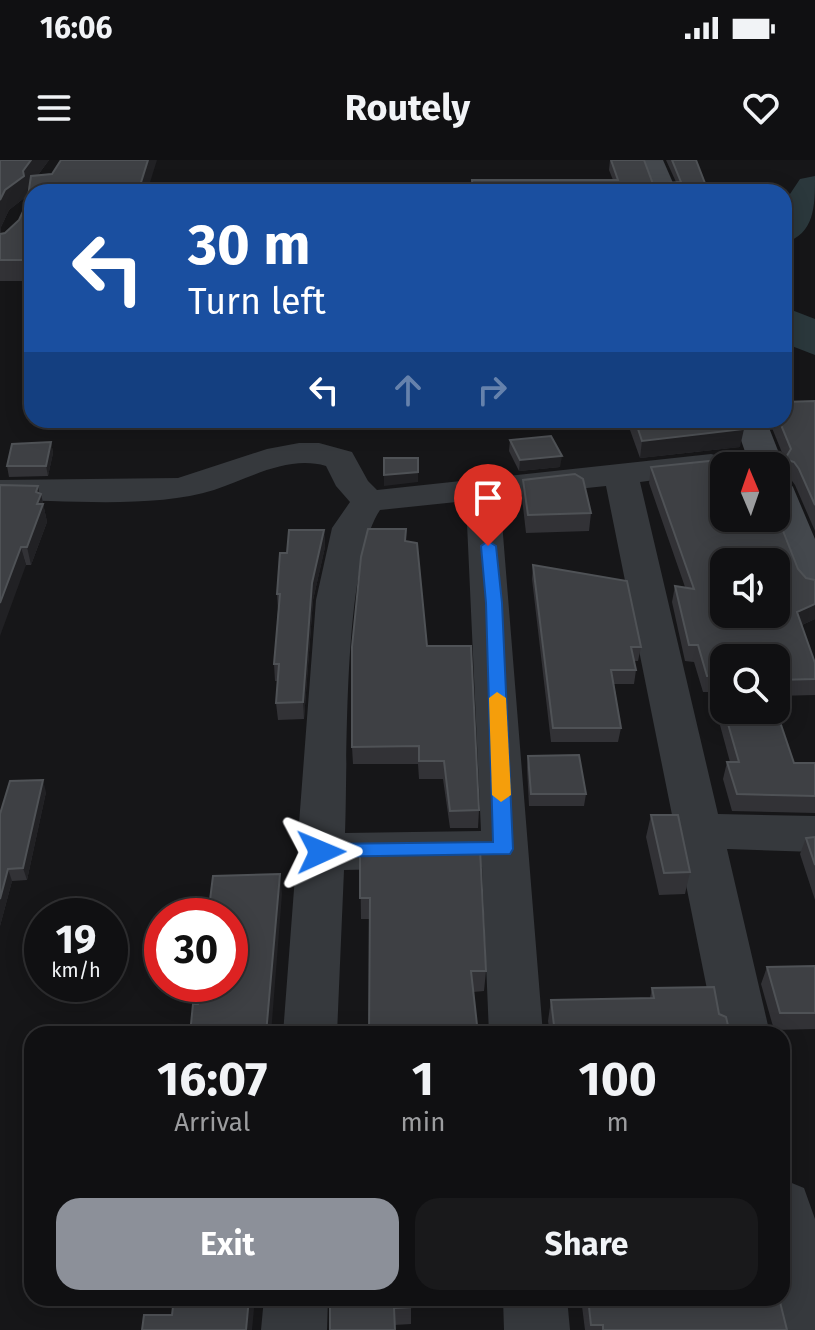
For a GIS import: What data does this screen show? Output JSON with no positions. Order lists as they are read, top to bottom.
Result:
{
  "north": "top",
  "page": {
    "status": "16:06",
    "header": "Routely",
    "turn": ["30 m", "Turn left"],
    "speed": "19 km/h",
    "limit": "30",
    "eta": [
      "16:07",
      "Arrival",
      "1",
      "min",
      "100",
      "m"
    ],
    "buttons": ["Exit", "Share"]
  }
}
